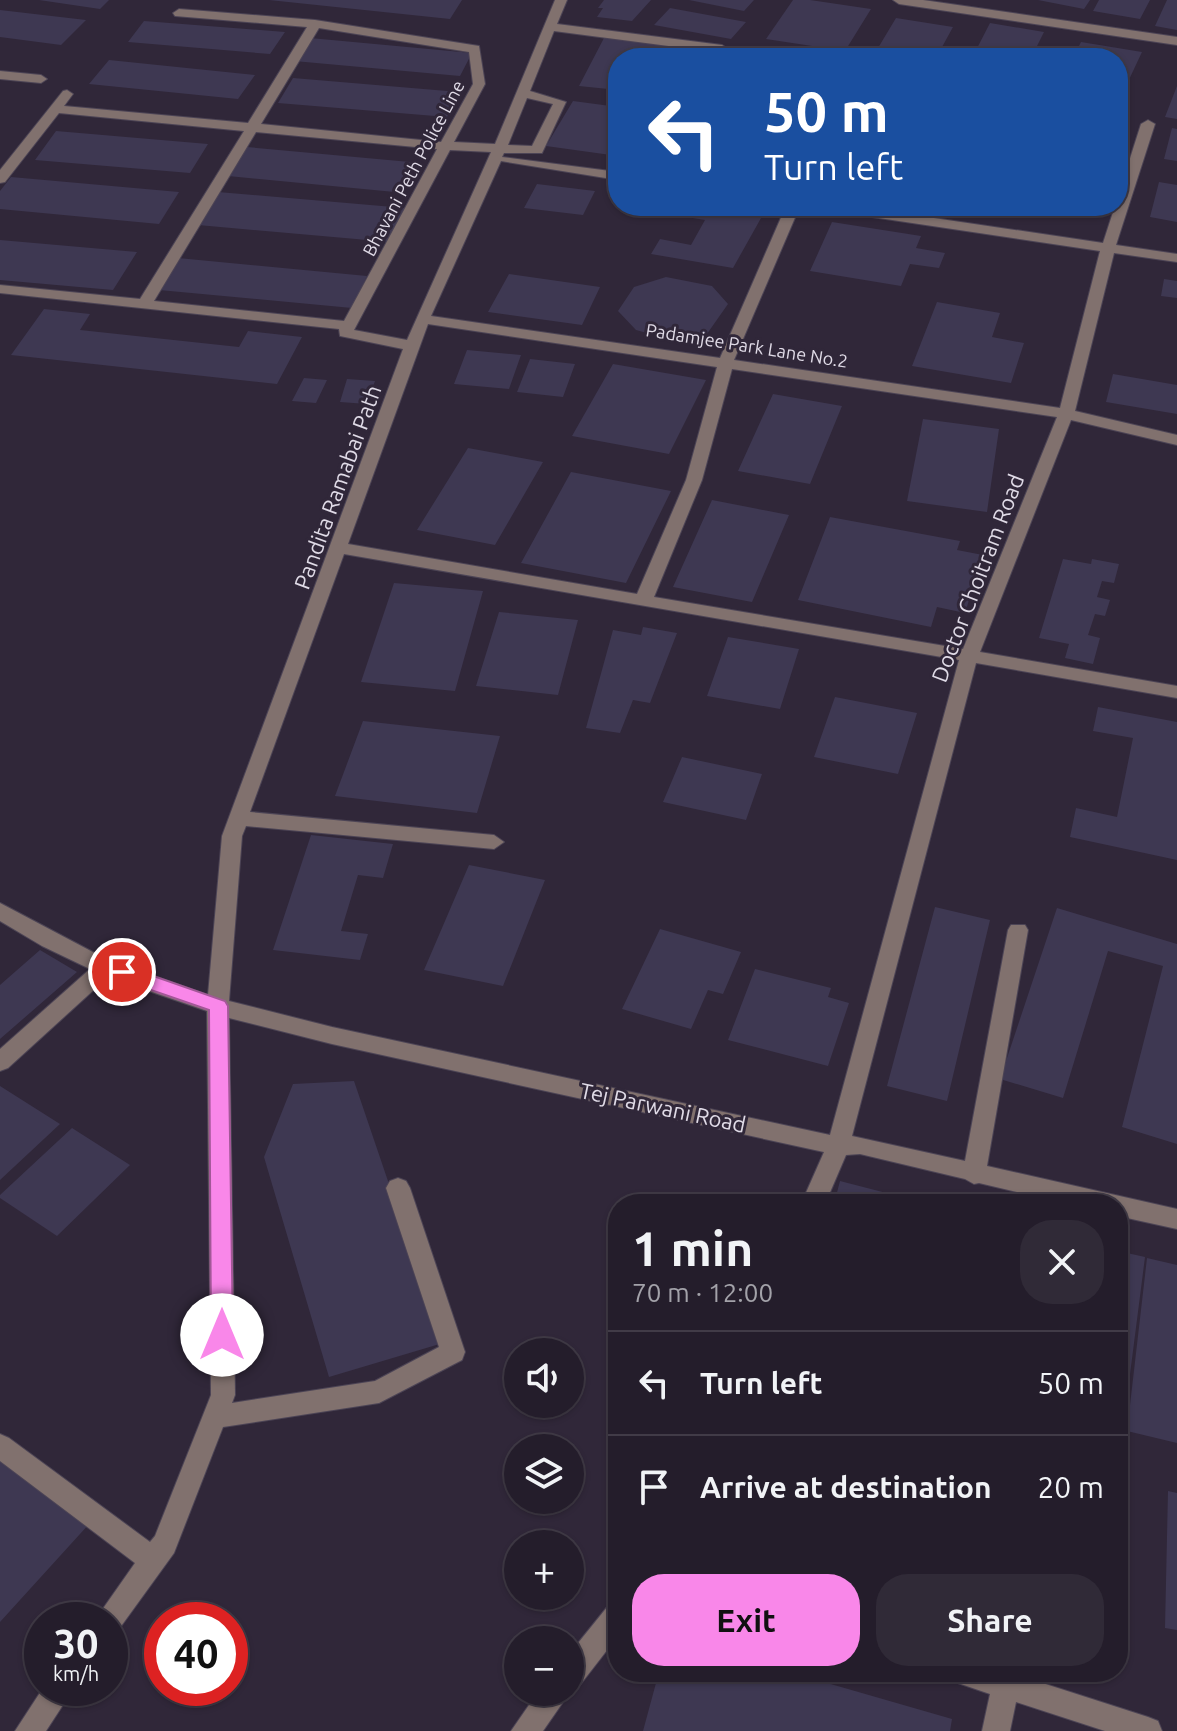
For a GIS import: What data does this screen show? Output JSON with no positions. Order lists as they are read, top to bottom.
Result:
{
  "streets": {
    "street": [
      "Bhavani Peth Police Line",
      "Padamjee Park Lane No.2",
      "Pandita Ramabai Path",
      "Doctor Choitram Road",
      "Tej Parwani Road"
    ]
  },
  "crossings": [
    ["Padamjee Park Lane No.2", "Pandita Ramabai Path"],
    ["Padamjee Park Lane No.2", "Doctor Choitram Road"],
    ["Pandita Ramabai Path", "Tej Parwani Road"],
    ["Doctor Choitram Road", "Tej Parwani Road"]
  ],
  "page": {
    "turn": ["50 m", "Turn left"],
    "heading": ["1 min", "70 m · 12:00"],
    "list": [
      {
        "name": "Turn left",
        "value": "50 m"
      },
      {
        "name": "Arrive at destination",
        "value": "20 m"
      }
    ],
    "map_buttons": ["+", "−"],
    "buttons": ["Exit", "Share"],
    "speed": "30 km/h",
    "limit": "40"
  }
}
